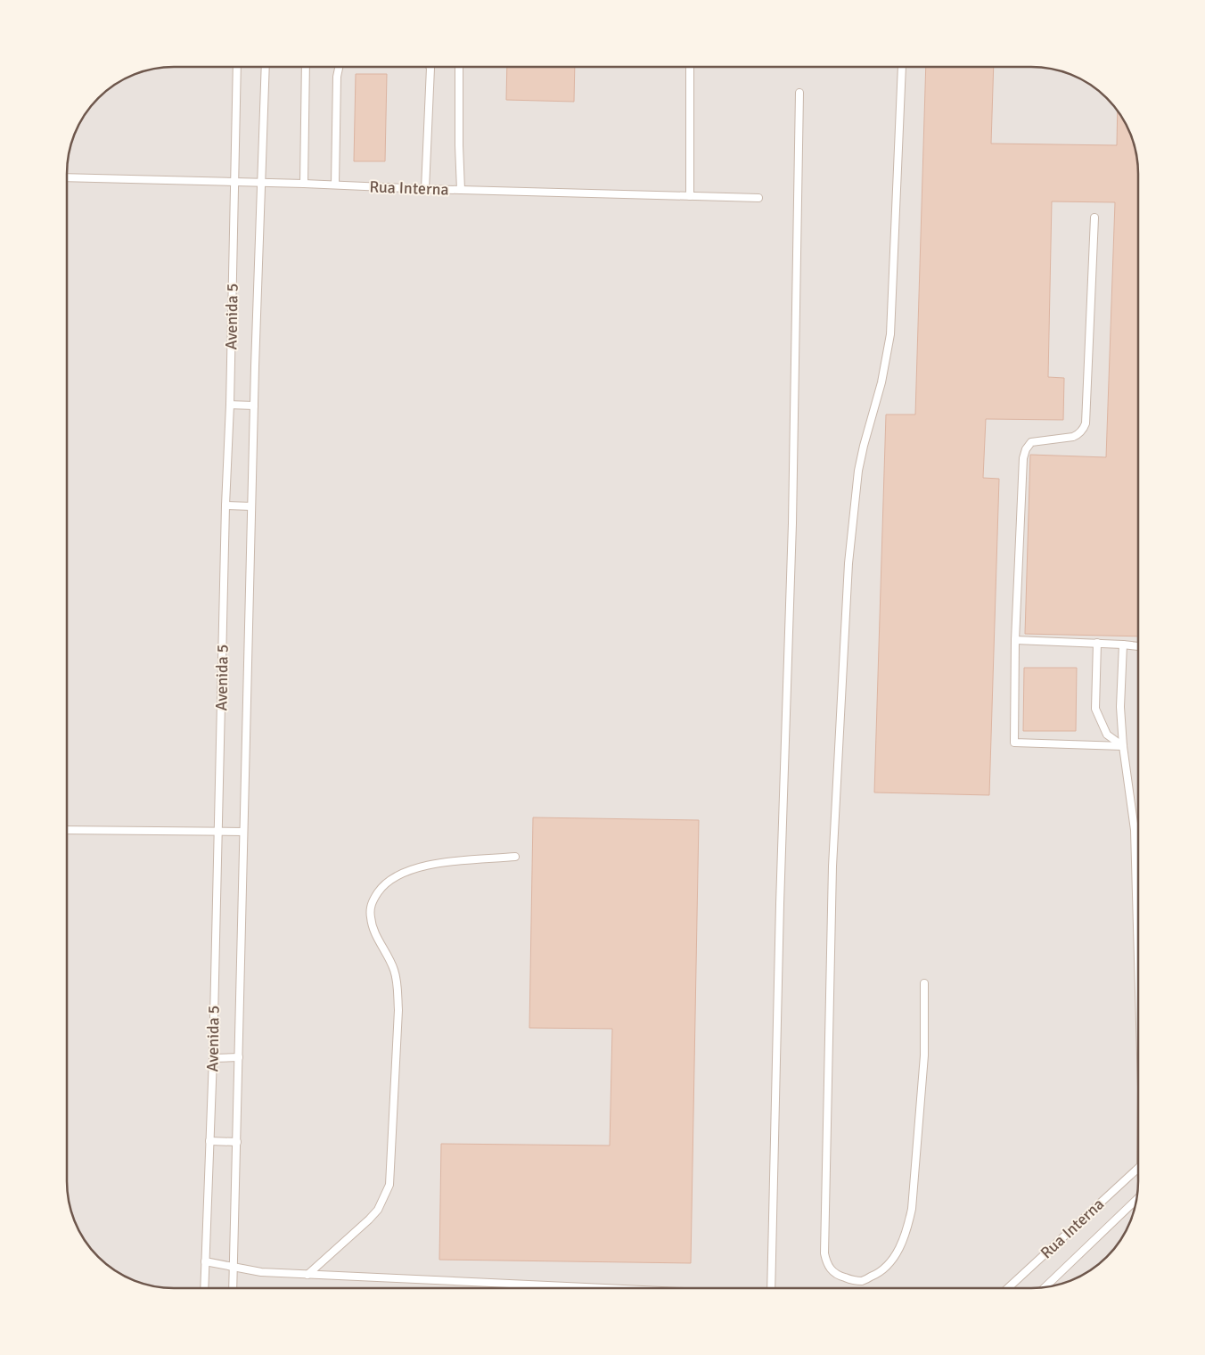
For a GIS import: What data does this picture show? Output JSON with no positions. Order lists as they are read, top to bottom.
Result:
{
  "streets": {
    "lane": ["Rua Interna", "Avenida 5"]
  },
  "crossings": [
    ["Rua Interna", "Avenida 5"]
  ]
}
